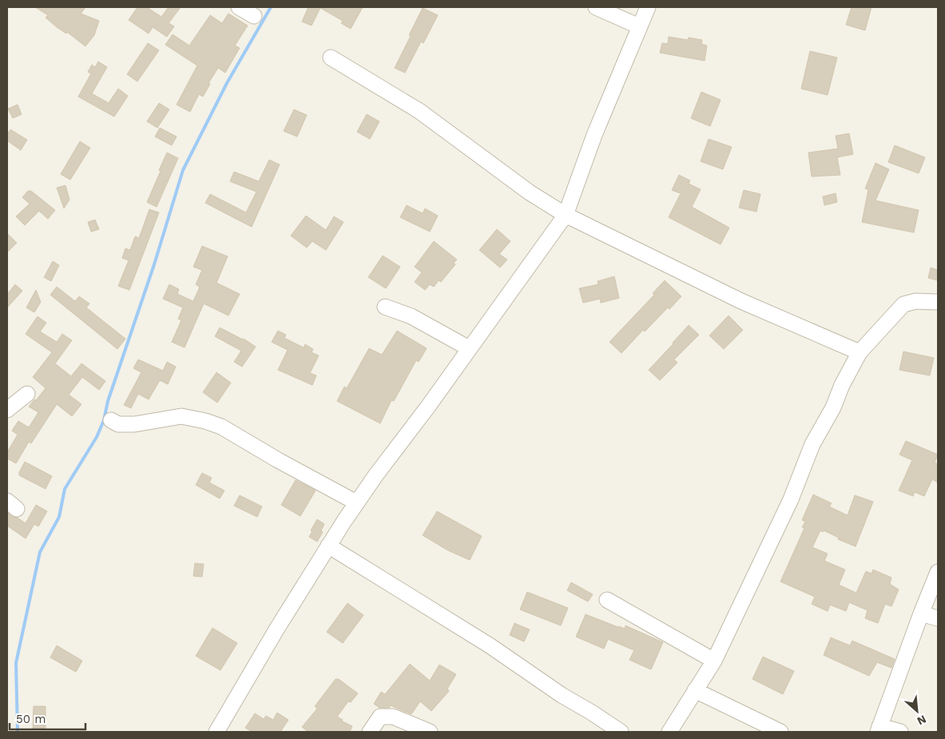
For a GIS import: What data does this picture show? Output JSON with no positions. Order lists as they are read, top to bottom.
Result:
{
  "scale_bar": "50 m",
  "north": "bottom right"
}
